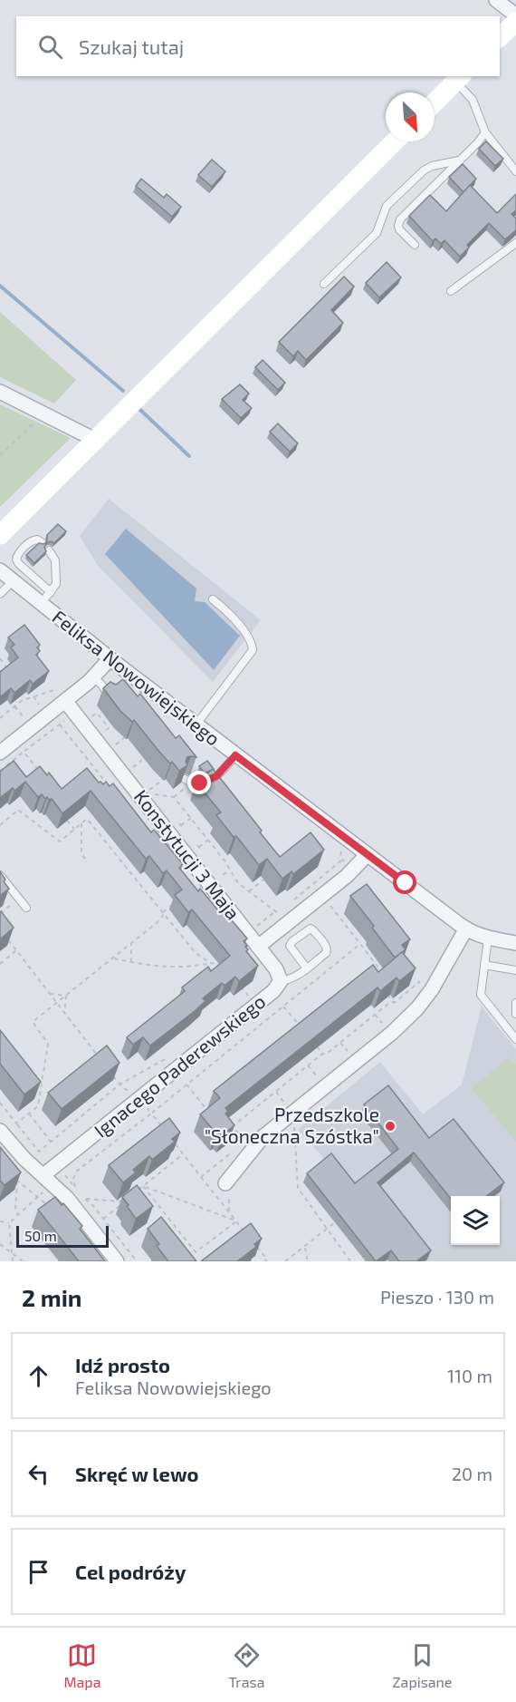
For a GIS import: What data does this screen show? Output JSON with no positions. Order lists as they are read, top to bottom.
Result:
{
  "streets": {
    "street": ["Feliksa Nowowiejskiego", "Konstytucji 3 Maja", "Ignacego Paderewskiego"]
  },
  "crossings": [
    ["Konstytucji 3 Maja", "Ignacego Paderewskiego"]
  ],
  "places": ["Przedszkole \"Słoneczna Szóstka\""],
  "scale_bar": "50 m",
  "north": "bottom right",
  "page": {
    "search": "Szukaj tutaj",
    "scale": "50 m",
    "heading": ["2 min", "Pieszo · 130 m"],
    "list": [
      ["Idź prosto", "Feliksa Nowowiejskiego", "110 m"],
      ["Skręć w lewo", "20 m"],
      "Cel podróży"
    ],
    "nav": ["Mapa", "Trasa", "Zapisane"]
  }
}
